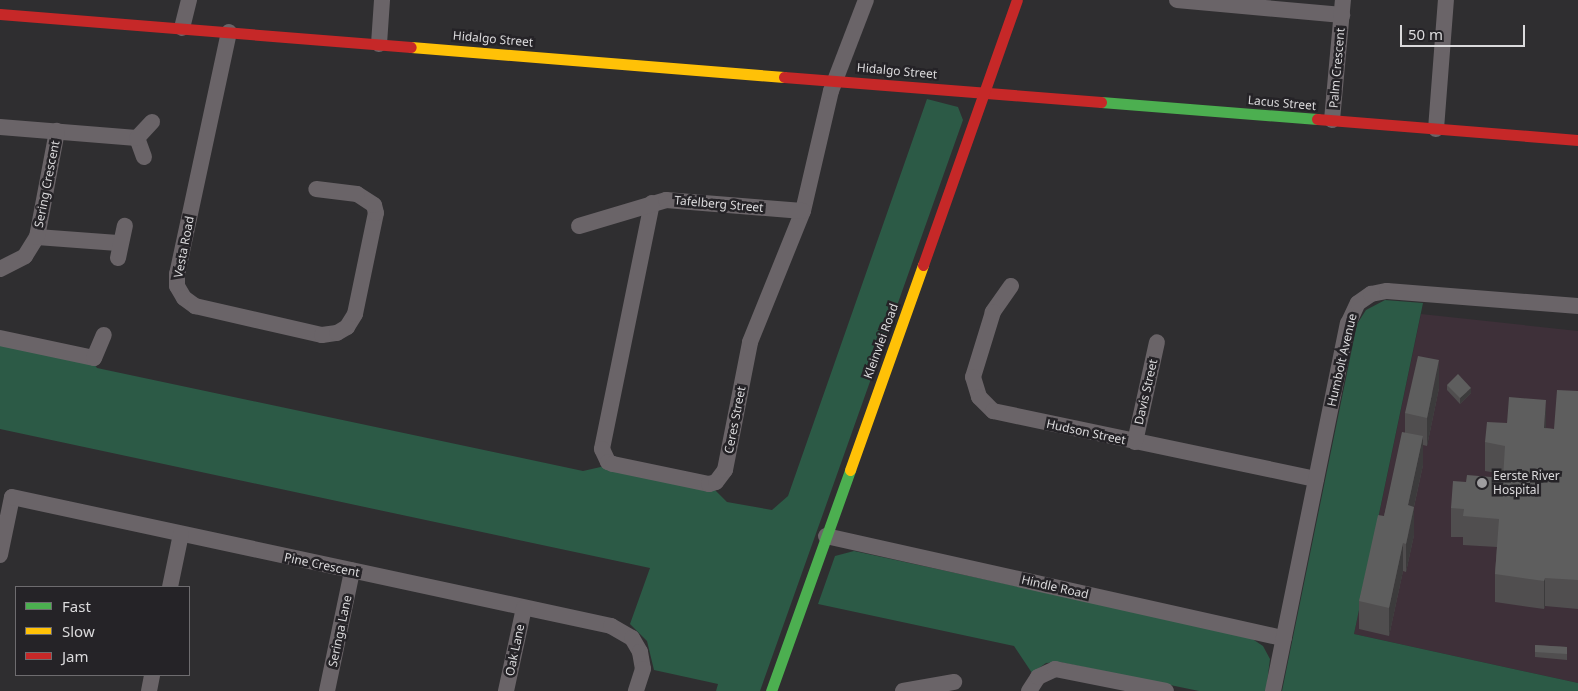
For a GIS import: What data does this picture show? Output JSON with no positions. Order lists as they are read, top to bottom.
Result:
{
  "streets": {
    "street": [
      "Hidalgo Street",
      "Palm Crescent",
      "Lacus Street",
      "Sering Crescent",
      "Tafelberg Street",
      "Vesta Road",
      "Kleinvlei Road",
      "Humbolt Avenue",
      "Davis Street",
      "Ceres Street",
      "Hudson Street",
      "Pine Crescent",
      "Hindle Road",
      "Seringa Lane",
      "Oak Lane"
    ]
  },
  "crossings": [
    ["Hidalgo Street", "Lacus Street"],
    ["Hidalgo Street", "Vesta Road"],
    ["Hidalgo Street", "Kleinvlei Road"],
    ["Hidalgo Street", "Ceres Street"],
    ["Palm Crescent", "Lacus Street"],
    ["Lacus Street", "Kleinvlei Road"],
    ["Tafelberg Street", "Ceres Street"],
    ["Kleinvlei Road", "Hindle Road"],
    ["Humbolt Avenue", "Hudson Street"],
    ["Humbolt Avenue", "Hindle Road"],
    ["Davis Street", "Hudson Street"],
    ["Pine Crescent", "Seringa Lane"],
    ["Pine Crescent", "Oak Lane"]
  ],
  "places": ["Eerste River Hospital"],
  "legend": ["Fast", "Slow", "Jam"],
  "scale_bar": "50 m"
}
